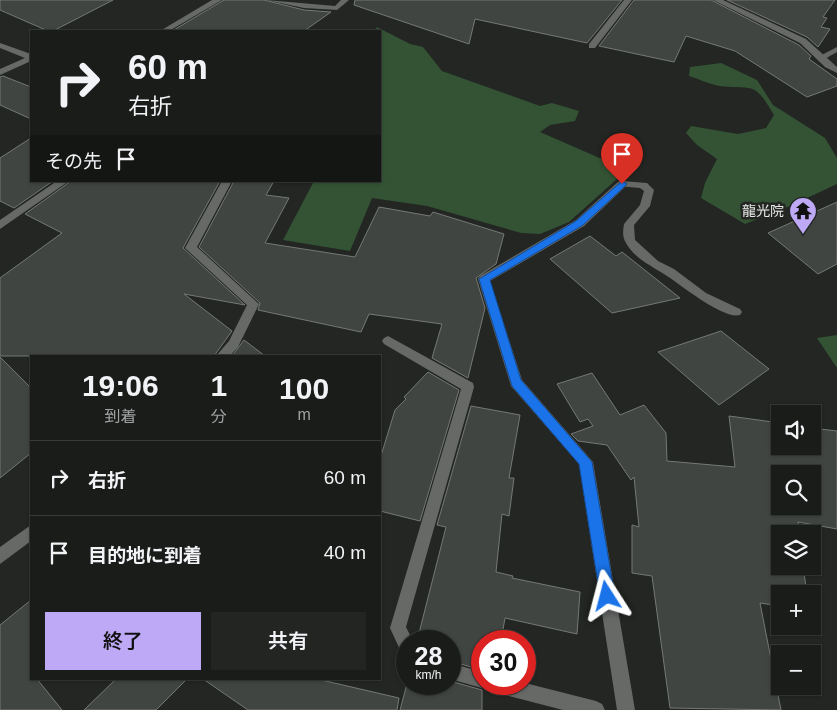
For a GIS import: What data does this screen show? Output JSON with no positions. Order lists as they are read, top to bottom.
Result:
{
  "places": {
    "temple": ["龍光院"]
  },
  "page": {
    "turn": ["60 m", "右折"],
    "then": "その先",
    "eta": [
      "19:06",
      "到着",
      "1",
      "分",
      "100",
      "m"
    ],
    "map_buttons": ["+", "−"],
    "list": [
      {
        "name": "右折",
        "value": "60 m"
      },
      {
        "name": "目的地に到着",
        "value": "40 m"
      }
    ],
    "buttons": ["終了", "共有"],
    "speed": "28 km/h",
    "limit": "30"
  }
}
